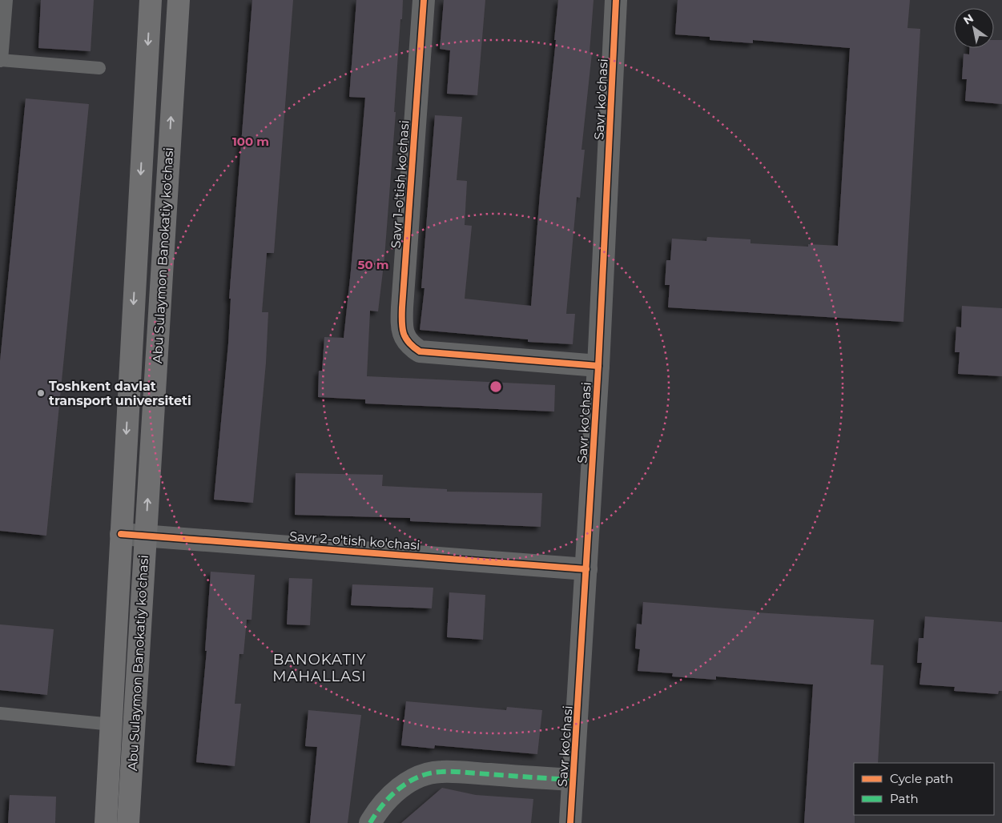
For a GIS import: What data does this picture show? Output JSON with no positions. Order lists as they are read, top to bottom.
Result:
{
  "streets": {
    "main road": ["Abu Sulaymon Banokatiy ko'chasi"],
    "street": ["Savr ko'chasi", "Savr 1-o'tish ko'chasi", "Savr 2-o'tish ko'chasi"]
  },
  "crossings": [
    ["Savr ko'chasi", "Savr 1-o'tish ko'chasi"],
    ["Savr ko'chasi", "Savr 2-o'tish ko'chasi"],
    ["Abu Sulaymon Banokatiy ko'chasi", "Savr 2-o'tish ko'chasi"]
  ],
  "districts": ["BANOKATIY MAHALLASI"],
  "places": ["Toshkent davlat transport universiteti"],
  "legend": ["Cycle path", "Path"],
  "north": "top left",
  "rings": ["100 m", "50 m"]
}
